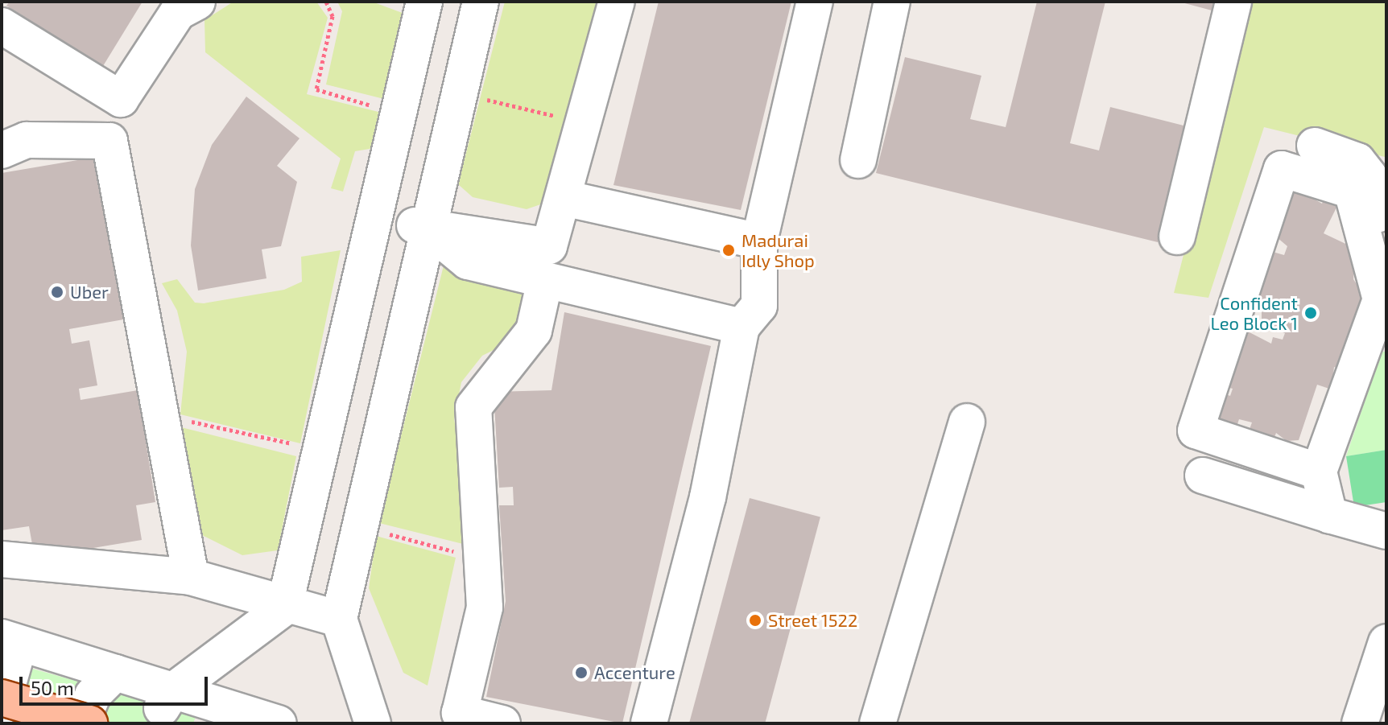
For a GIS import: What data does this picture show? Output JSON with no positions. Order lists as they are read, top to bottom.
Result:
{
  "places": [
    "Madurai Idly Shop",
    "Uber",
    "Confident Leo Block 1",
    "Street 1522",
    "Accenture"
  ],
  "scale_bar": "50 m"
}
